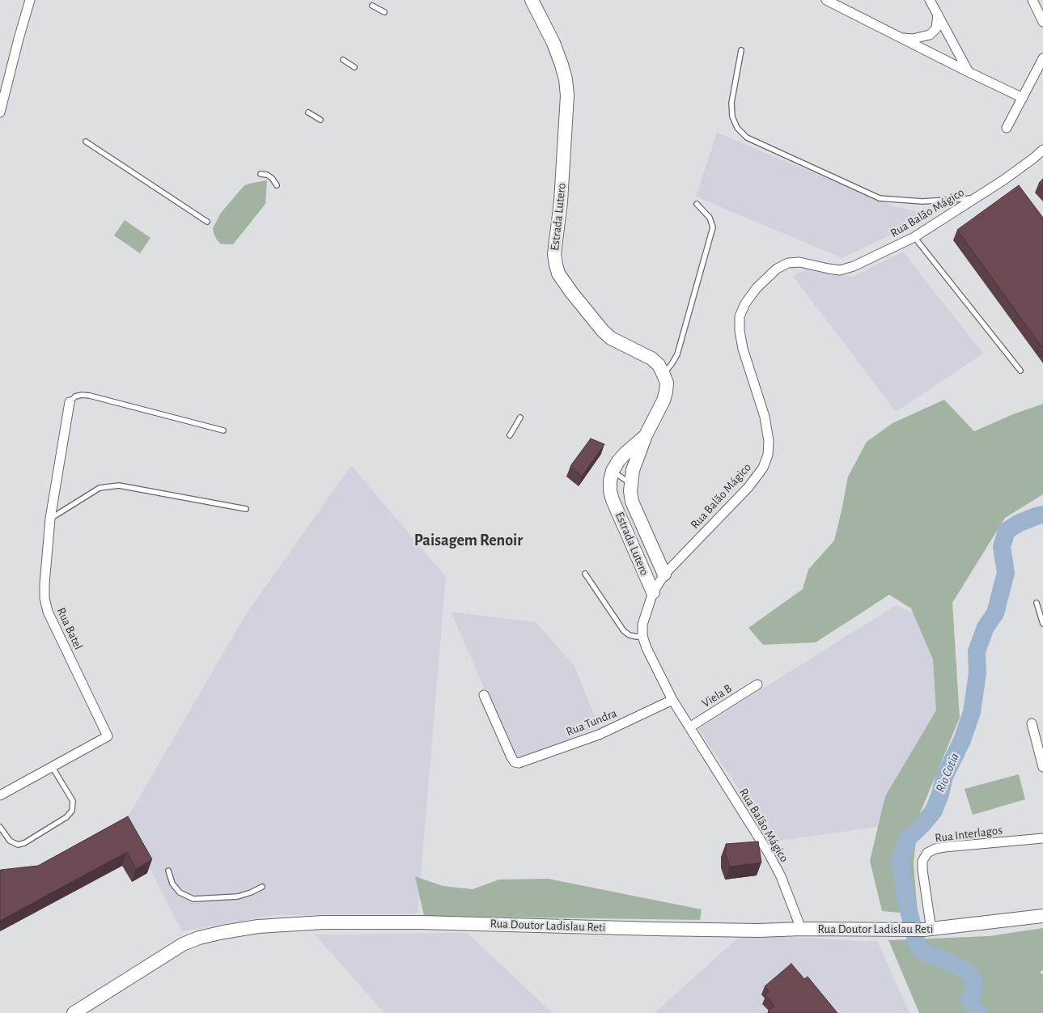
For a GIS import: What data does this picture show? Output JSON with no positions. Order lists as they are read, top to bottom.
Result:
{
  "streets": {
    "street": [
      "Rua Balão Mágico",
      "Estrada Lutero",
      "Rua Batel",
      "Viela B",
      "Rua Tundra",
      "Rua Interlagos",
      "Rua Doutor Ladislau Reti"
    ]
  },
  "crossings": [
    ["Rua Balão Mágico", "Estrada Lutero"],
    ["Rua Balão Mágico", "Viela B"],
    ["Rua Balão Mágico", "Rua Tundra"],
    ["Rua Balão Mágico", "Rua Doutor Ladislau Reti"],
    ["Rua Interlagos", "Rua Doutor Ladislau Reti"]
  ],
  "districts": ["Paisagem Renoir"],
  "water": ["Rio Cotia"]
}
